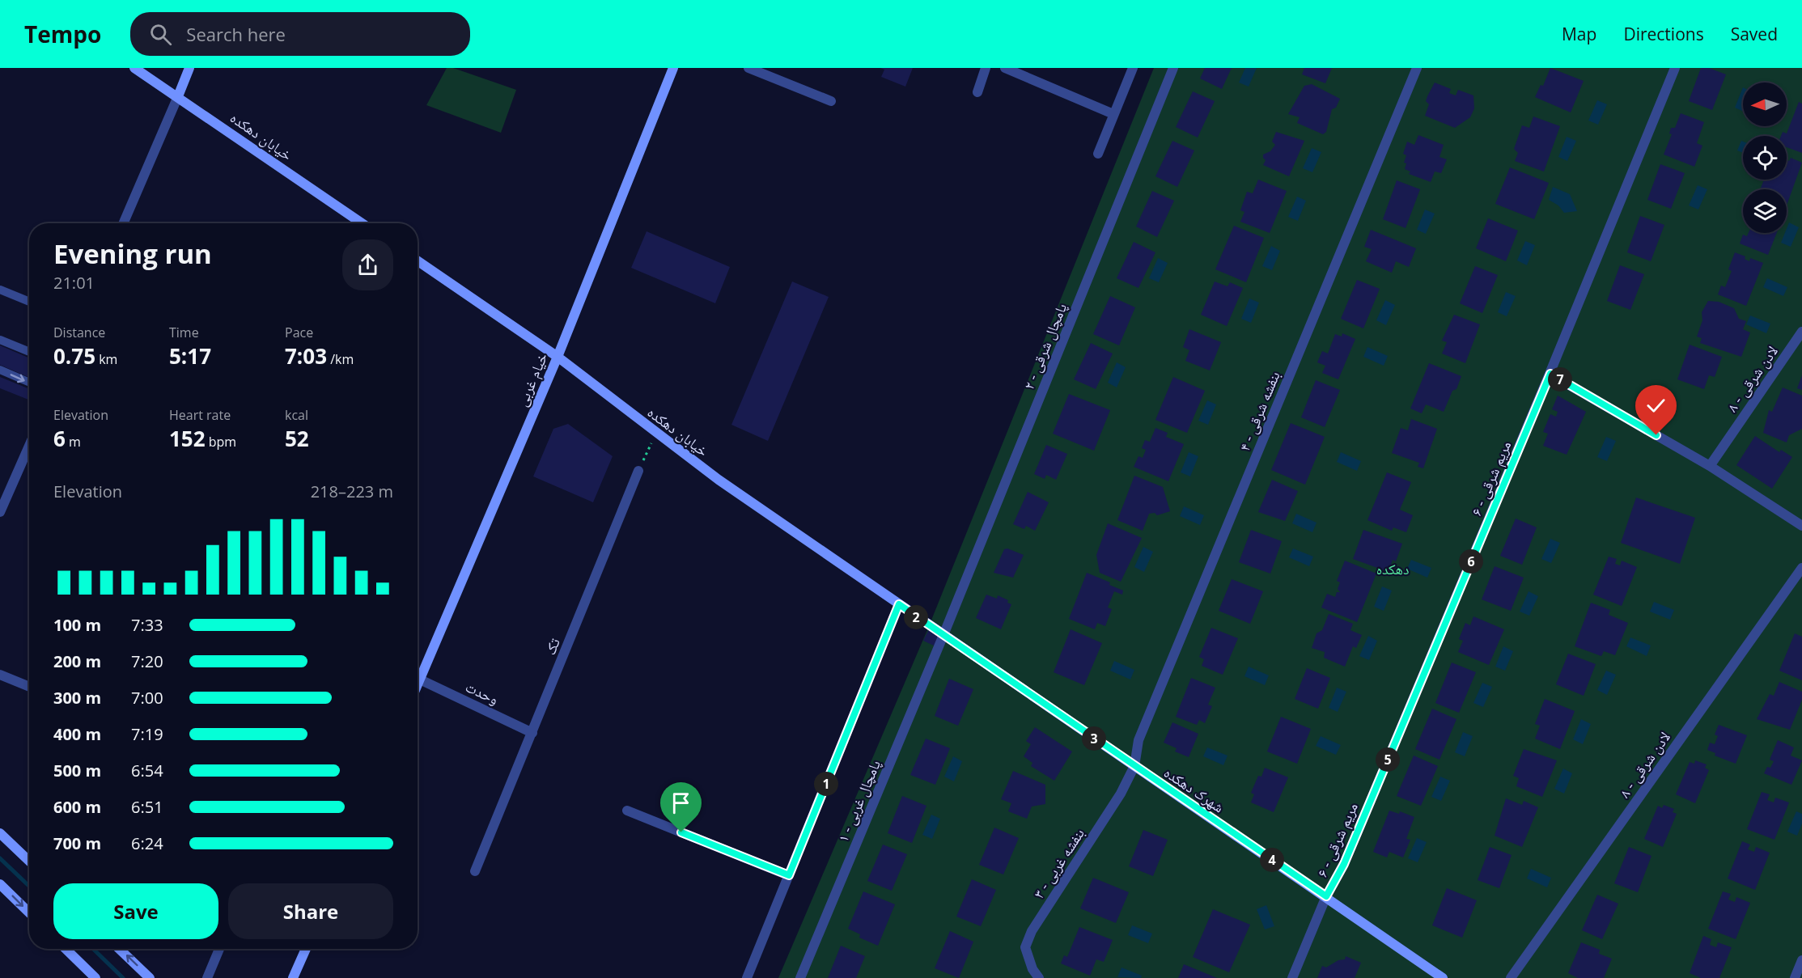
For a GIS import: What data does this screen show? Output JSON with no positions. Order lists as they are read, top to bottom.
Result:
{
  "streets": {
    "street": [
      "خیابان دهکده",
      "پامچال شرقی - ۲",
      "لادن شرقی - ۸",
      "خیام غربی",
      "بنفشه شرقی - ۴",
      "مریم شرقی - ۶",
      "تک",
      "وحدت",
      "شهرک دهکده",
      "پامچال غربی - ۱",
      "بنفشه غربی - ۳"
    ]
  },
  "crossings": [
    ["خیابان دهکده", "خیام غربی"],
    ["خیابان دهکده", "شهرک دهکده"],
    ["پامچال شرقی - ۲", "شهرک دهکده"],
    ["پامچال شرقی - ۲", "پامچال غربی - ۱"],
    ["خیام غربی", "وحدت"],
    ["بنفشه شرقی - ۴", "شهرک دهکده"],
    ["بنفشه شرقی - ۴", "بنفشه غربی - ۳"],
    ["مریم شرقی - ۶", "شهرک دهکده"],
    ["تک", "وحدت"],
    ["شهرک دهکده", "پامچال غربی - ۱"],
    ["شهرک دهکده", "بنفشه غربی - ۳"]
  ],
  "parks": ["دهکده"],
  "north": "left",
  "page": {
    "header": "Tempo",
    "search": "Search here",
    "nav": ["Map", "Directions", "Saved"],
    "heading": ["Evening run", "21:01"],
    "stats": [
      ["Distance", "0.75 km"],
      ["Time", "5:17"],
      ["Pace", "7:03 /km"],
      ["Elevation", "6 m"],
      ["Heart rate", "152 bpm"],
      ["kcal", "52"]
    ],
    "pins": [
      "7",
      "6",
      "2",
      "3",
      "5",
      "1",
      "4"
    ],
    "chart": ["Elevation", "218–223 m"],
    "list": [
      {
        "name": "100 m",
        "note": "7:33"
      },
      {
        "name": "200 m",
        "note": "7:20"
      },
      {
        "name": "300 m",
        "note": "7:00"
      },
      {
        "name": "400 m",
        "note": "7:19"
      },
      {
        "name": "500 m",
        "note": "6:54"
      },
      {
        "name": "600 m",
        "note": "6:51"
      },
      {
        "name": "700 m",
        "note": "6:24"
      }
    ],
    "buttons": ["Save", "Share"]
  }
}
